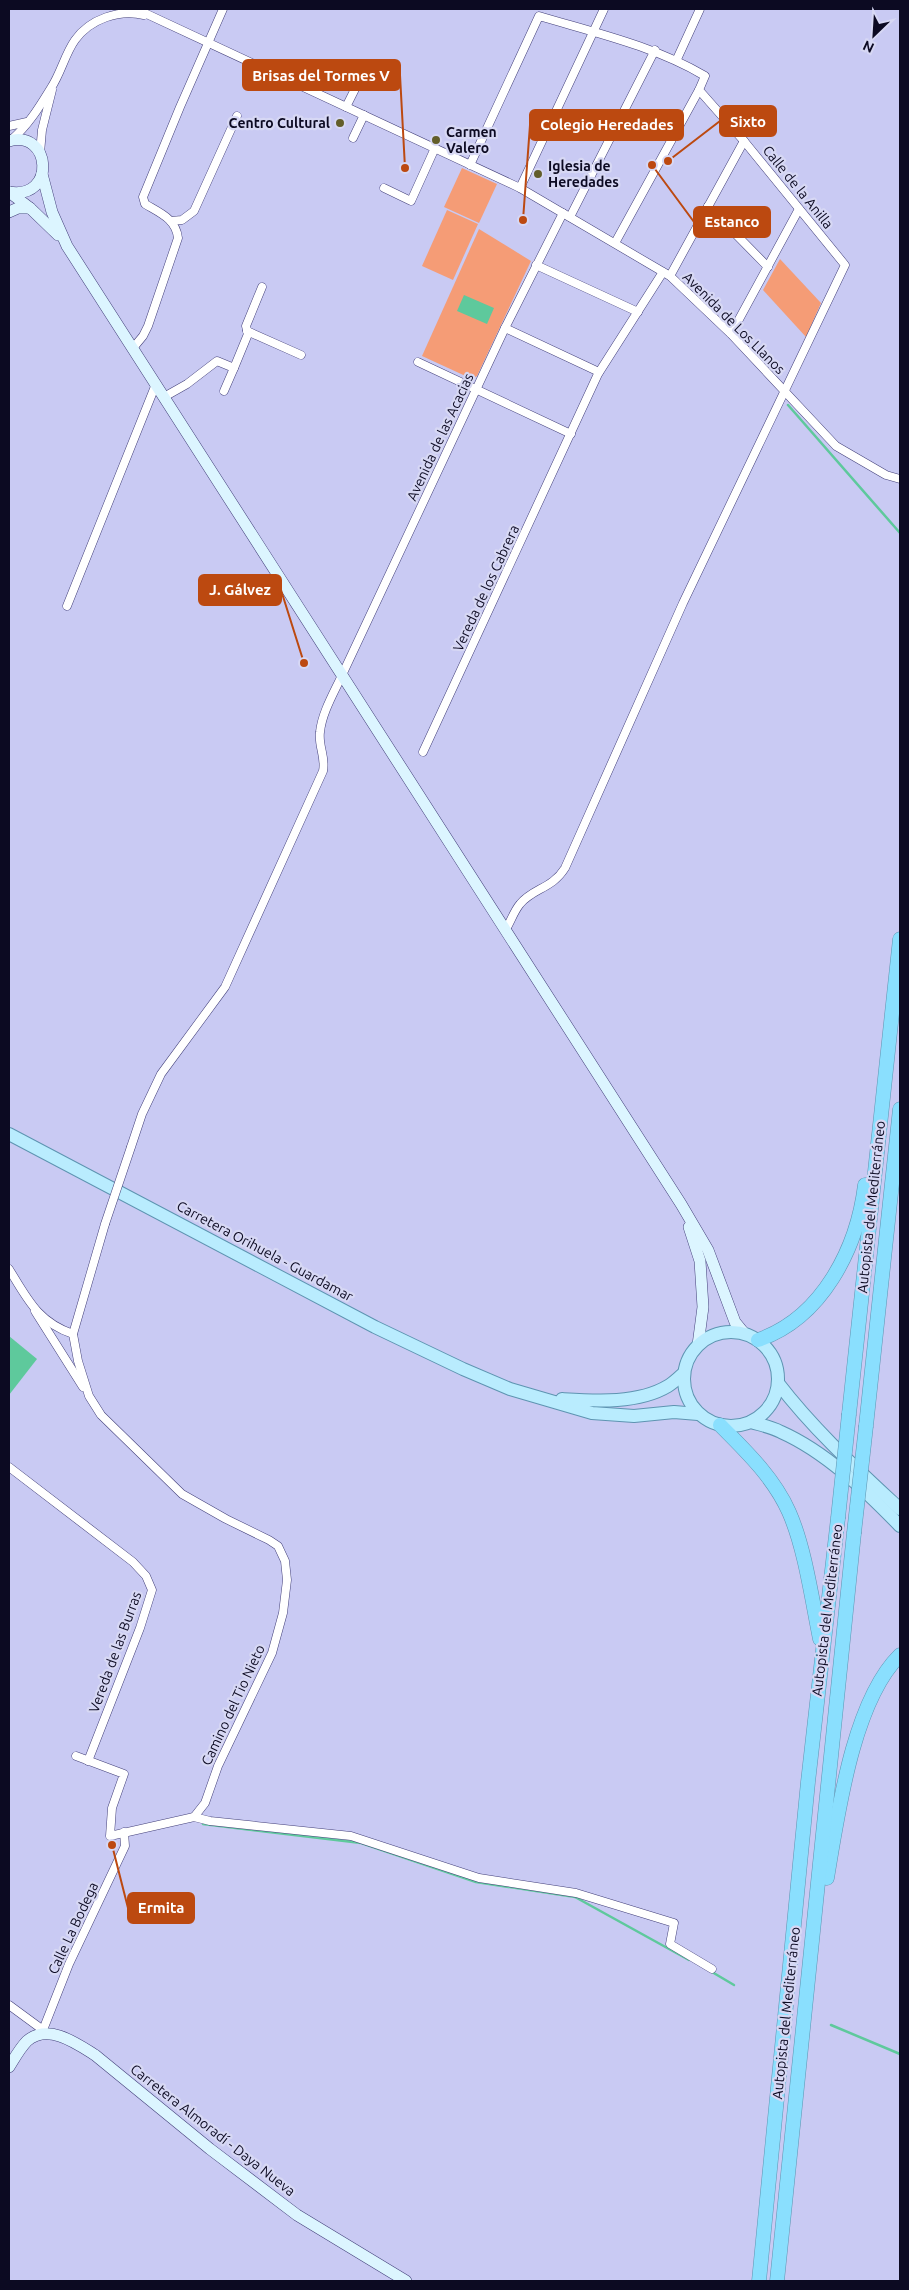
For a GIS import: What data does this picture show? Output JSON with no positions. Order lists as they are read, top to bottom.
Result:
{
  "streets": {
    "highway": ["Autopista del Mediterráneo"],
    "main road": ["Carretera Orihuela - Guardamar", "Carretera Almoradí - Daya Nueva"],
    "street": [
      "Calle de la Anilla",
      "Avenida de Los Llanos",
      "Avenida de las Acacias",
      "Vereda de los Cabrera",
      "Vereda de las Burras",
      "Camino del Tio Nieto",
      "Calle La Bodega"
    ]
  },
  "crossings": [
    ["Calle de la Anilla", "Avenida de Los Llanos"],
    ["Calle de la Anilla", "Vereda de los Cabrera"],
    ["Avenida de Los Llanos", "Avenida de las Acacias"],
    ["Avenida de Los Llanos", "Vereda de los Cabrera"],
    ["Avenida de las Acacias", "Camino del Tio Nieto"],
    ["Calle La Bodega", "Carretera Almoradí - Daya Nueva"]
  ],
  "places": [
    "Centro Cultural",
    "Carmen Valero",
    "Sixto",
    "Estanco",
    "Brisas del Tormes V",
    "Iglesia de Heredades",
    "Colegio Heredades",
    "J. Gálvez",
    "Ermita"
  ],
  "north": "bottom left"
}
